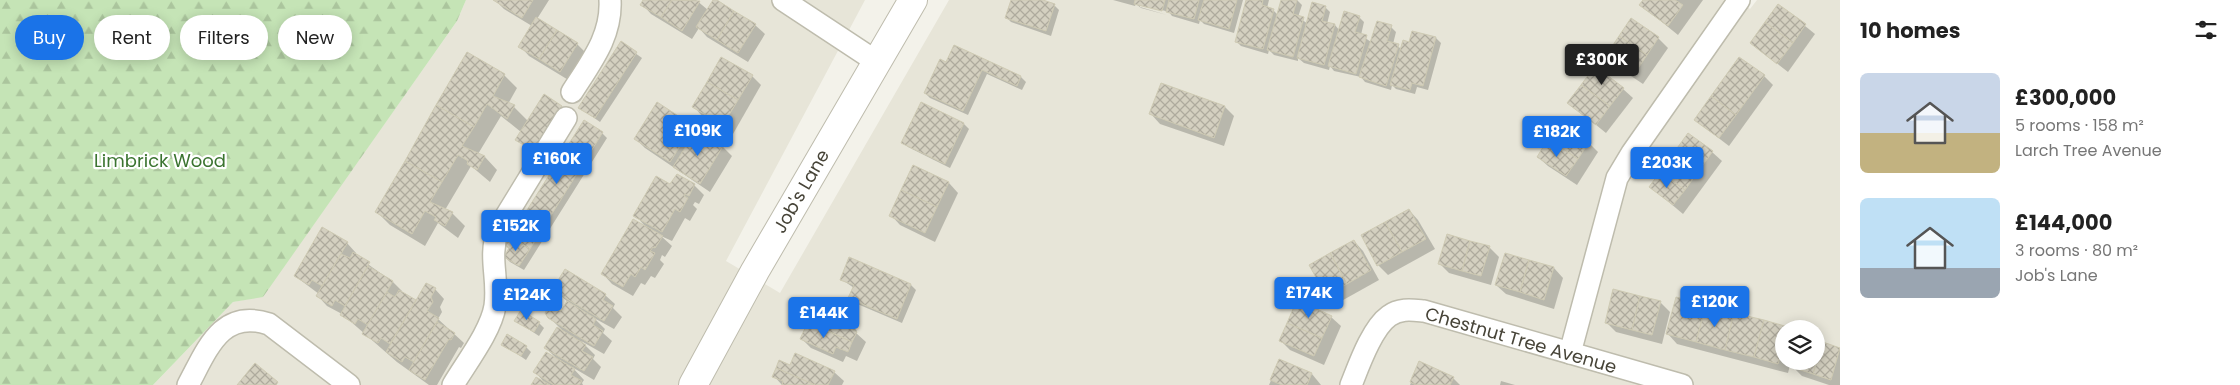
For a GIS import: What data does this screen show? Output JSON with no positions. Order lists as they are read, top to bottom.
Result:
{
  "streets": {
    "street": ["Job's Lane", "Chestnut Tree Avenue"]
  },
  "parks": ["Limbrick Wood"],
  "page": {
    "heading": "10 homes",
    "chip": [
      "Buy",
      "Rent",
      "Filters",
      "New"
    ],
    "price": [
      "£300K",
      "£109K",
      "£182K",
      "£160K",
      "£203K",
      "£152K",
      "£174K",
      "£124K",
      "£120K",
      "£144K"
    ],
    "list": [
      {
        "name": "£300,000",
        "note": "5 rooms · 158 m² · Larch Tree Avenue"
      },
      {
        "name": "£144,000",
        "note": "3 rooms · 80 m² · Job's Lane"
      }
    ]
  }
}
